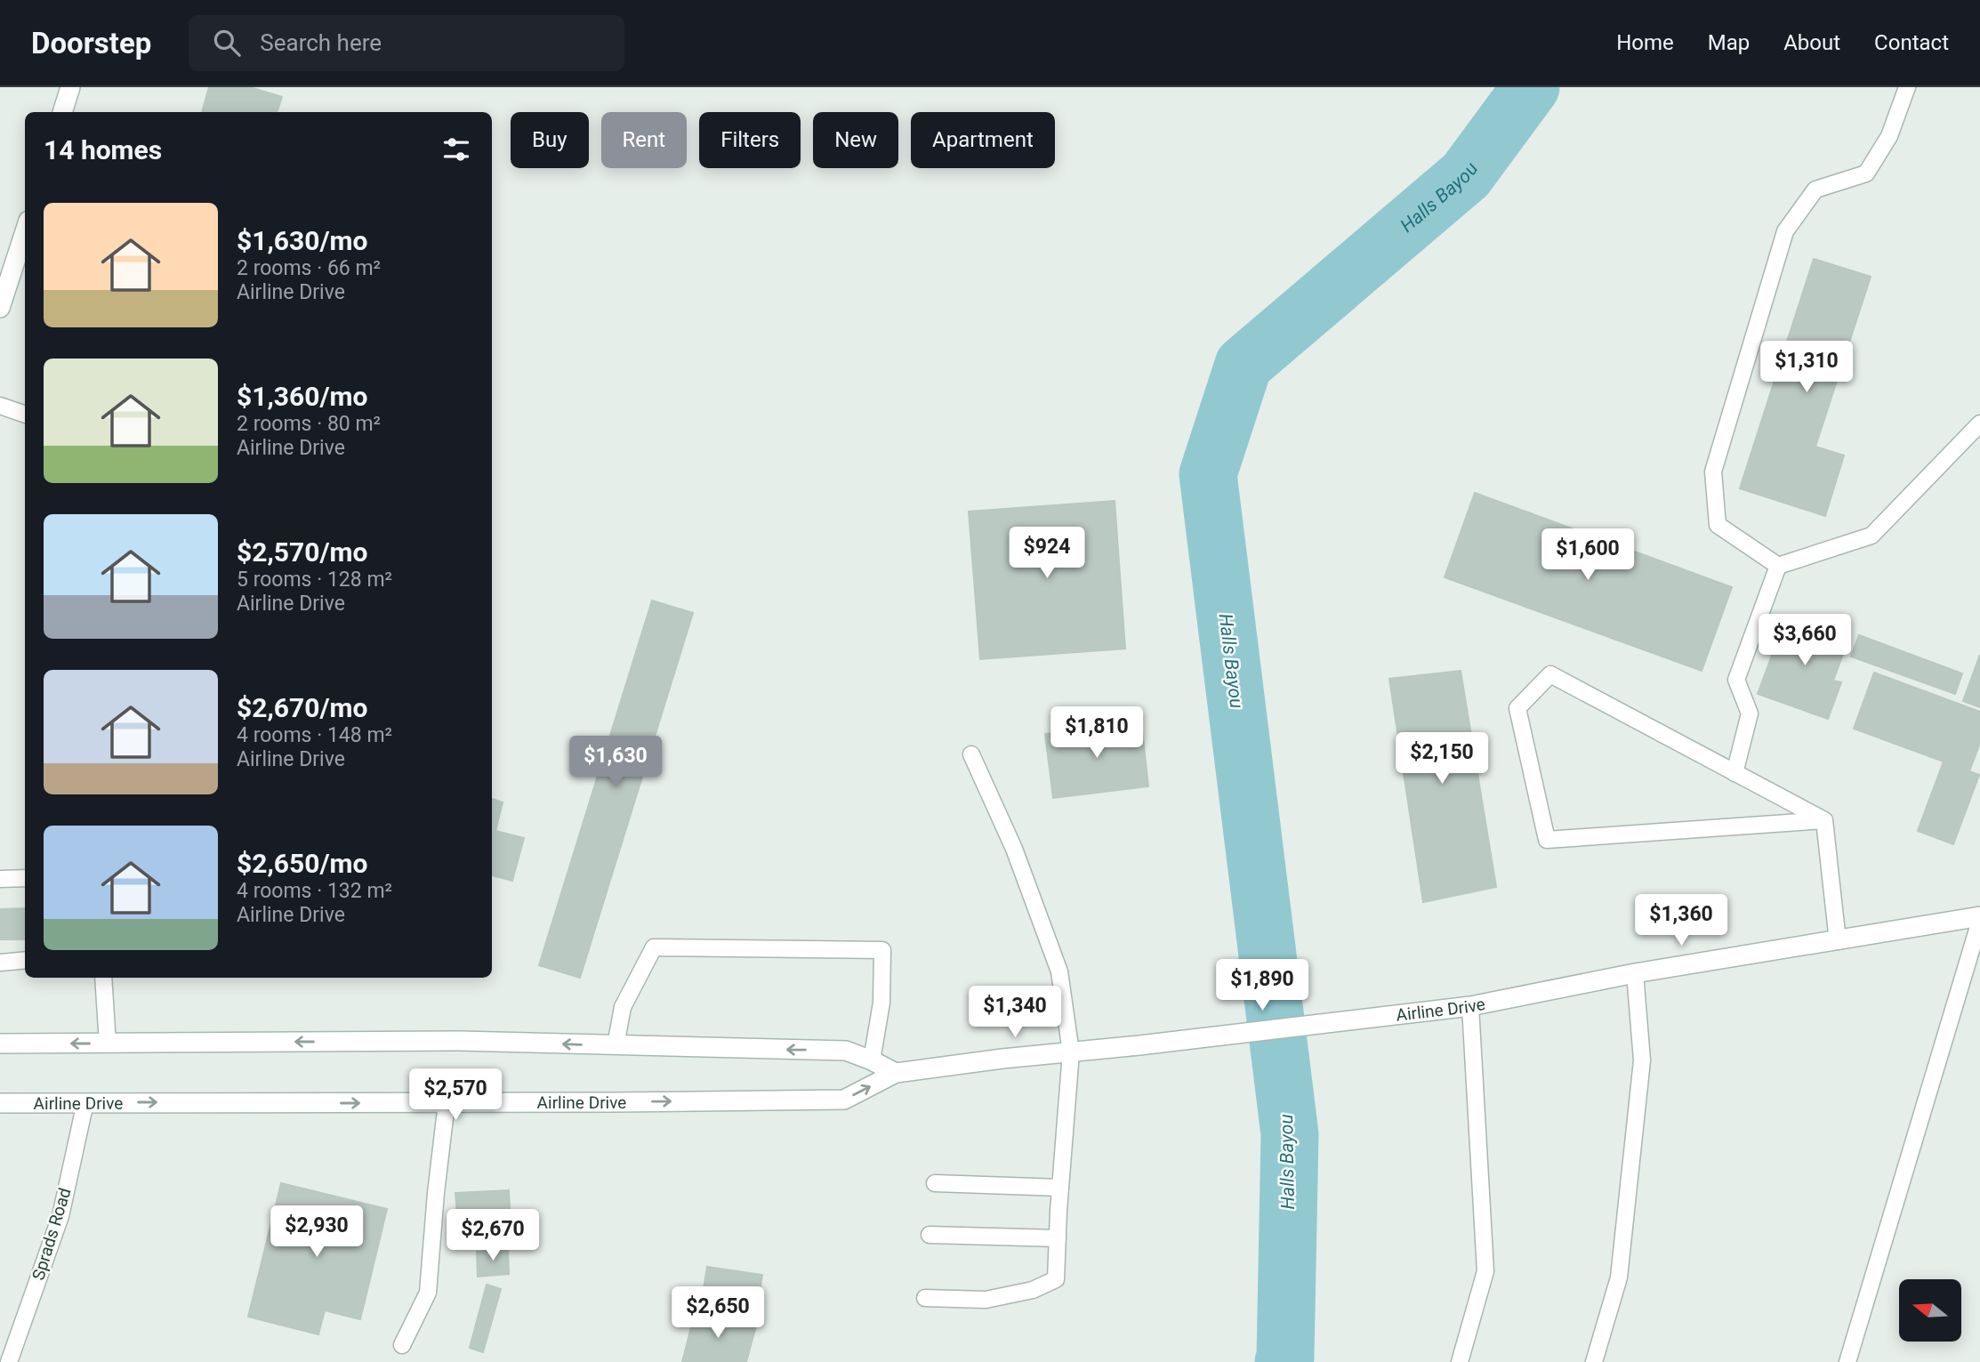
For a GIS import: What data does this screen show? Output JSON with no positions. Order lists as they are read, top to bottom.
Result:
{
  "streets": {
    "main road": ["Airline Drive"],
    "lane": ["Sprads Road"]
  },
  "crossings": [
    ["Airline Drive", "Sprads Road"]
  ],
  "water": ["Halls Bayou"],
  "north": "left",
  "page": {
    "header": "Doorstep",
    "search": "Search here",
    "nav": [
      "Home",
      "Map",
      "About",
      "Contact"
    ],
    "chip": [
      "Buy",
      "Rent",
      "Filters",
      "New",
      "Apartment"
    ],
    "heading": "14 homes",
    "list": [
      {
        "name": "$1,630/mo",
        "note": "2 rooms · 66 m² · Airline Drive"
      },
      {
        "name": "$1,360/mo",
        "note": "2 rooms · 80 m² · Airline Drive"
      },
      {
        "name": "$2,570/mo",
        "note": "5 rooms · 128 m² · Airline Drive"
      },
      {
        "name": "$2,670/mo",
        "note": "4 rooms · 148 m² · Airline Drive"
      },
      {
        "name": "$2,650/mo",
        "note": "4 rooms · 132 m² · Airline Drive"
      }
    ],
    "price": [
      "$1,310",
      "$924",
      "$1,600",
      "$3,660",
      "$1,810",
      "$2,150",
      "$1,630",
      "$1,360",
      "$1,890",
      "$1,340",
      "$2,570",
      "$2,930",
      "$2,670",
      "$2,650"
    ]
  }
}
